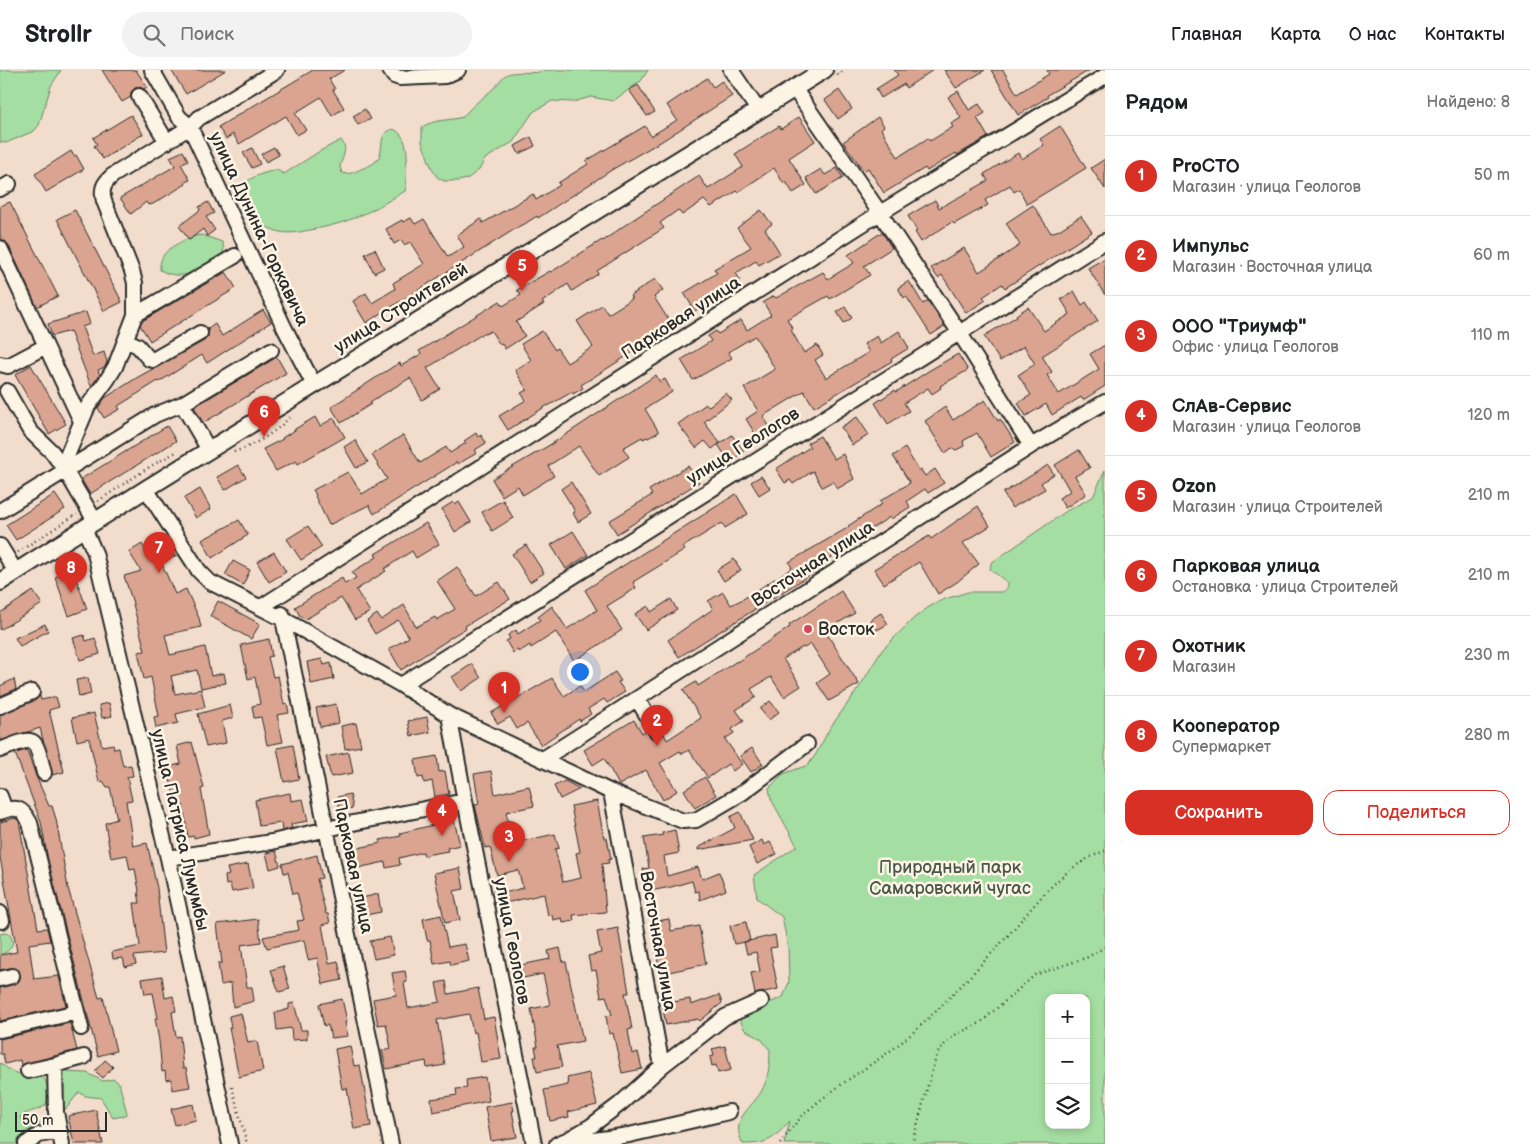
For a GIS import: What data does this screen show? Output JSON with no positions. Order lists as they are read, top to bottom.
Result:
{
  "streets": {
    "main road": ["улица Строителей"],
    "street": [
      "улица Дунина-Горкавича",
      "Парковая улица",
      "улица Геологов",
      "Восточная улица",
      "улица Патриса Лумумбы"
    ]
  },
  "crossings": [
    ["улица Дунина-Горкавича", "улица Строителей"],
    ["улица Строителей", "улица Патриса Лумумбы"]
  ],
  "parks": ["Природный парк Самаровский чугас"],
  "places": ["Восток"],
  "scale_bar": "50 m",
  "page": {
    "header": "Strollr",
    "search": "Поиск",
    "nav": [
      "Главная",
      "Карта",
      "О нас",
      "Контакты"
    ],
    "heading": ["Рядом", "Найдено: 8"],
    "list": [
      {
        "mark": "1",
        "name": "ProСТО",
        "note": "Магазин · улица Геологов",
        "value": "50 m"
      },
      {
        "mark": "2",
        "name": "Импульс",
        "note": "Магазин · Восточная улица",
        "value": "60 m"
      },
      {
        "mark": "3",
        "name": "ООО \"Триумф\"",
        "note": "Офис · улица Геологов",
        "value": "110 m"
      },
      {
        "mark": "4",
        "name": "СлАв-Сервис",
        "note": "Магазин · улица Геологов",
        "value": "120 m"
      },
      {
        "mark": "5",
        "name": "Ozon",
        "note": "Магазин · улица Строителей",
        "value": "210 m"
      },
      {
        "mark": "6",
        "name": "Парковая улица",
        "note": "Остановка · улица Строителей",
        "value": "210 m"
      },
      {
        "mark": "7",
        "name": "Охотник",
        "note": "Магазин",
        "value": "230 m"
      },
      {
        "mark": "8",
        "name": "Кооператор",
        "note": "Супермаркет",
        "value": "280 m"
      }
    ],
    "pins": [
      "5",
      "6",
      "7",
      "8",
      "1",
      "2",
      "4",
      "3"
    ],
    "buttons": ["Сохранить", "Поделиться"],
    "map_buttons": ["+", "−"],
    "scale": "50 m"
  }
}
